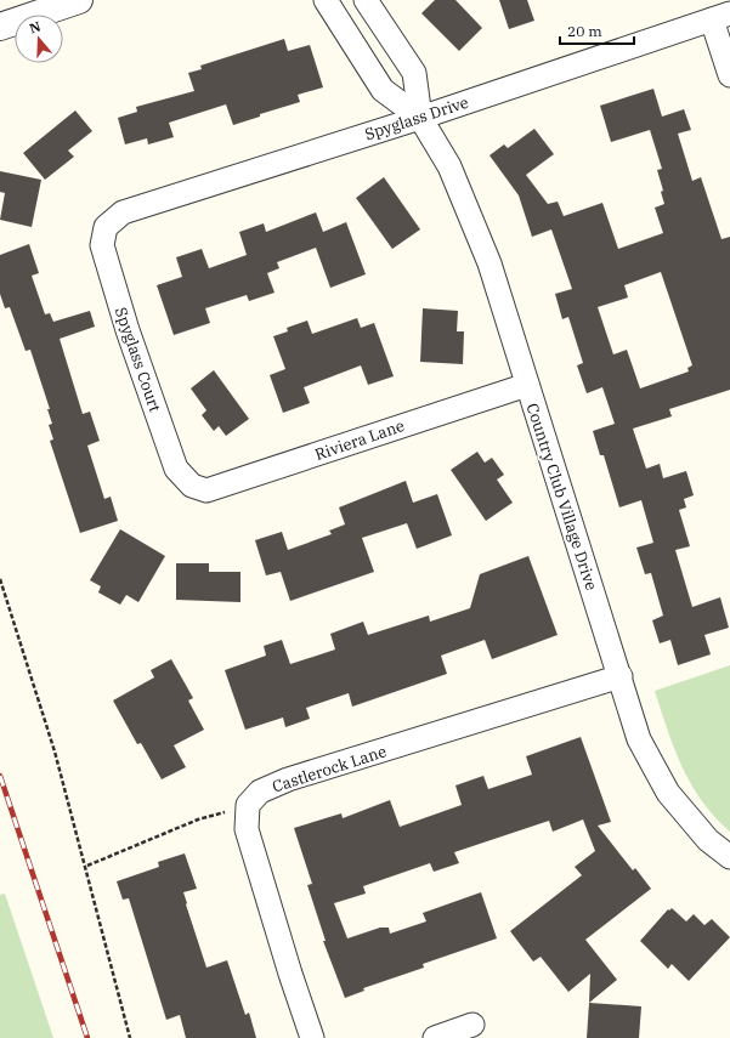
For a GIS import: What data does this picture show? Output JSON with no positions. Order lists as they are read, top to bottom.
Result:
{
  "streets": {
    "street": [
      "Spyglass Drive",
      "Spyglass Court",
      "Riviera Lane",
      "Country Club Village Drive",
      "Castlerock Lane"
    ]
  },
  "crossings": [
    ["Spyglass Drive", "Spyglass Court"],
    ["Spyglass Drive", "Country Club Village Drive"],
    ["Spyglass Court", "Riviera Lane"],
    ["Riviera Lane", "Country Club Village Drive"],
    ["Country Club Village Drive", "Castlerock Lane"]
  ],
  "scale_bar": "20 m",
  "north": "top"
}
